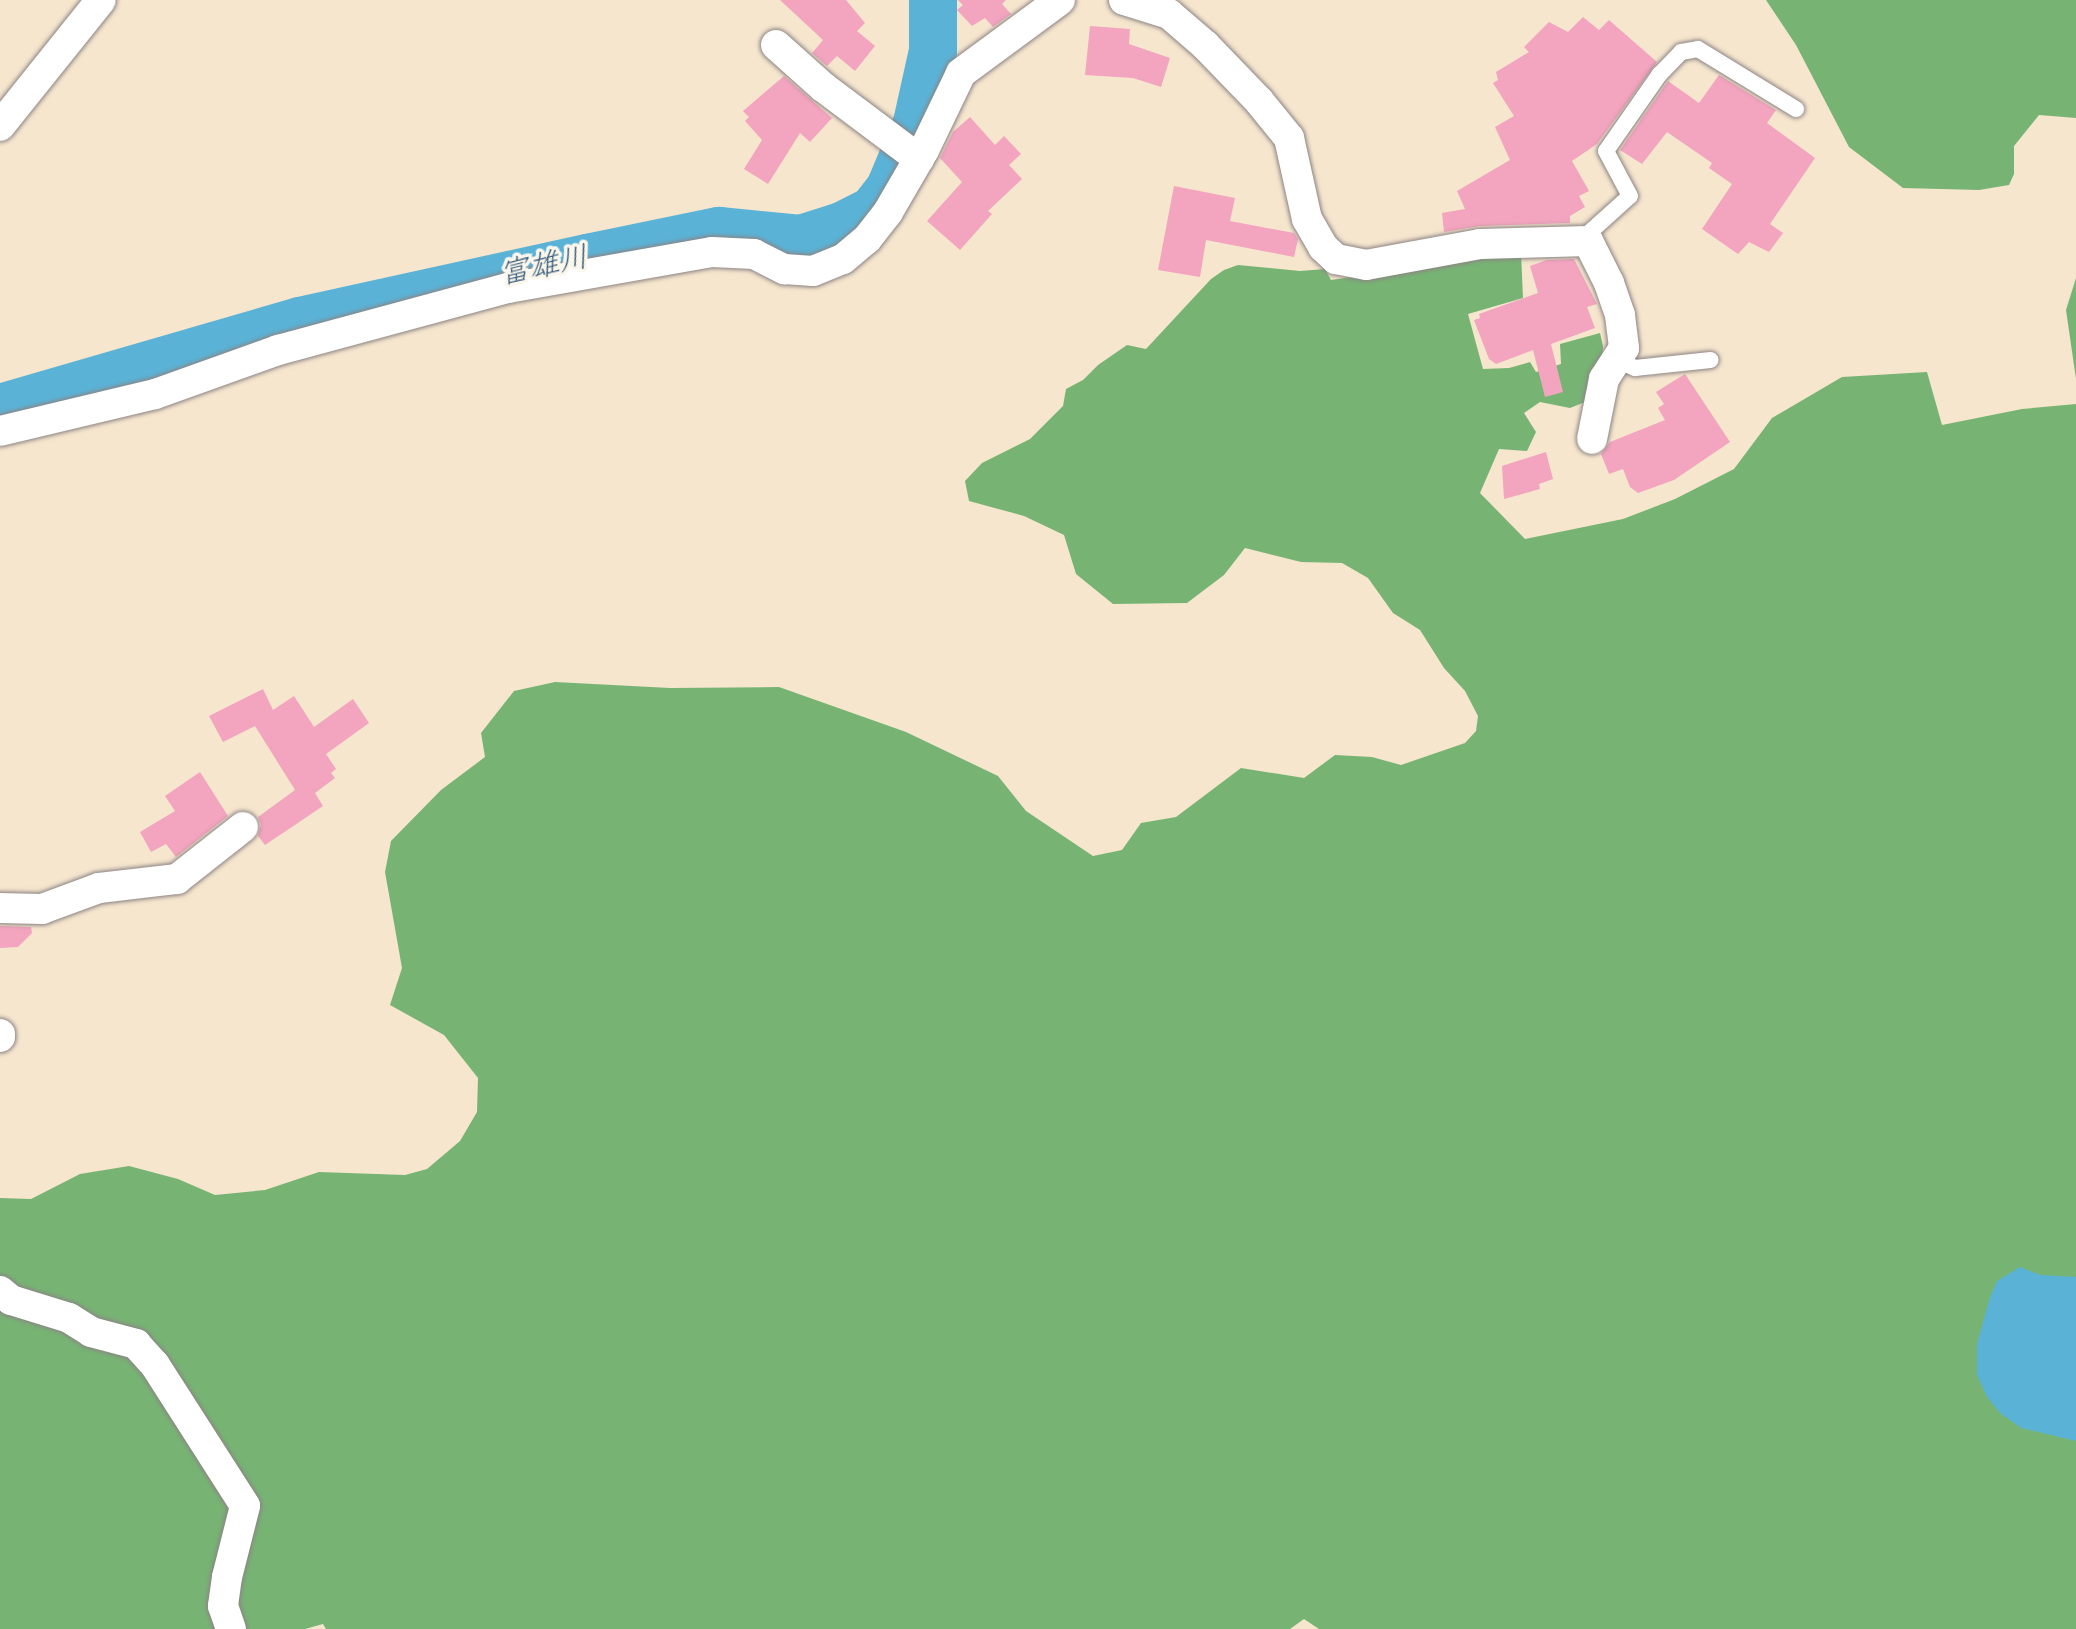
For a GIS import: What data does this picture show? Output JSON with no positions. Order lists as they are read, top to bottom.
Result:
{
  "water": ["富雄川"]
}
